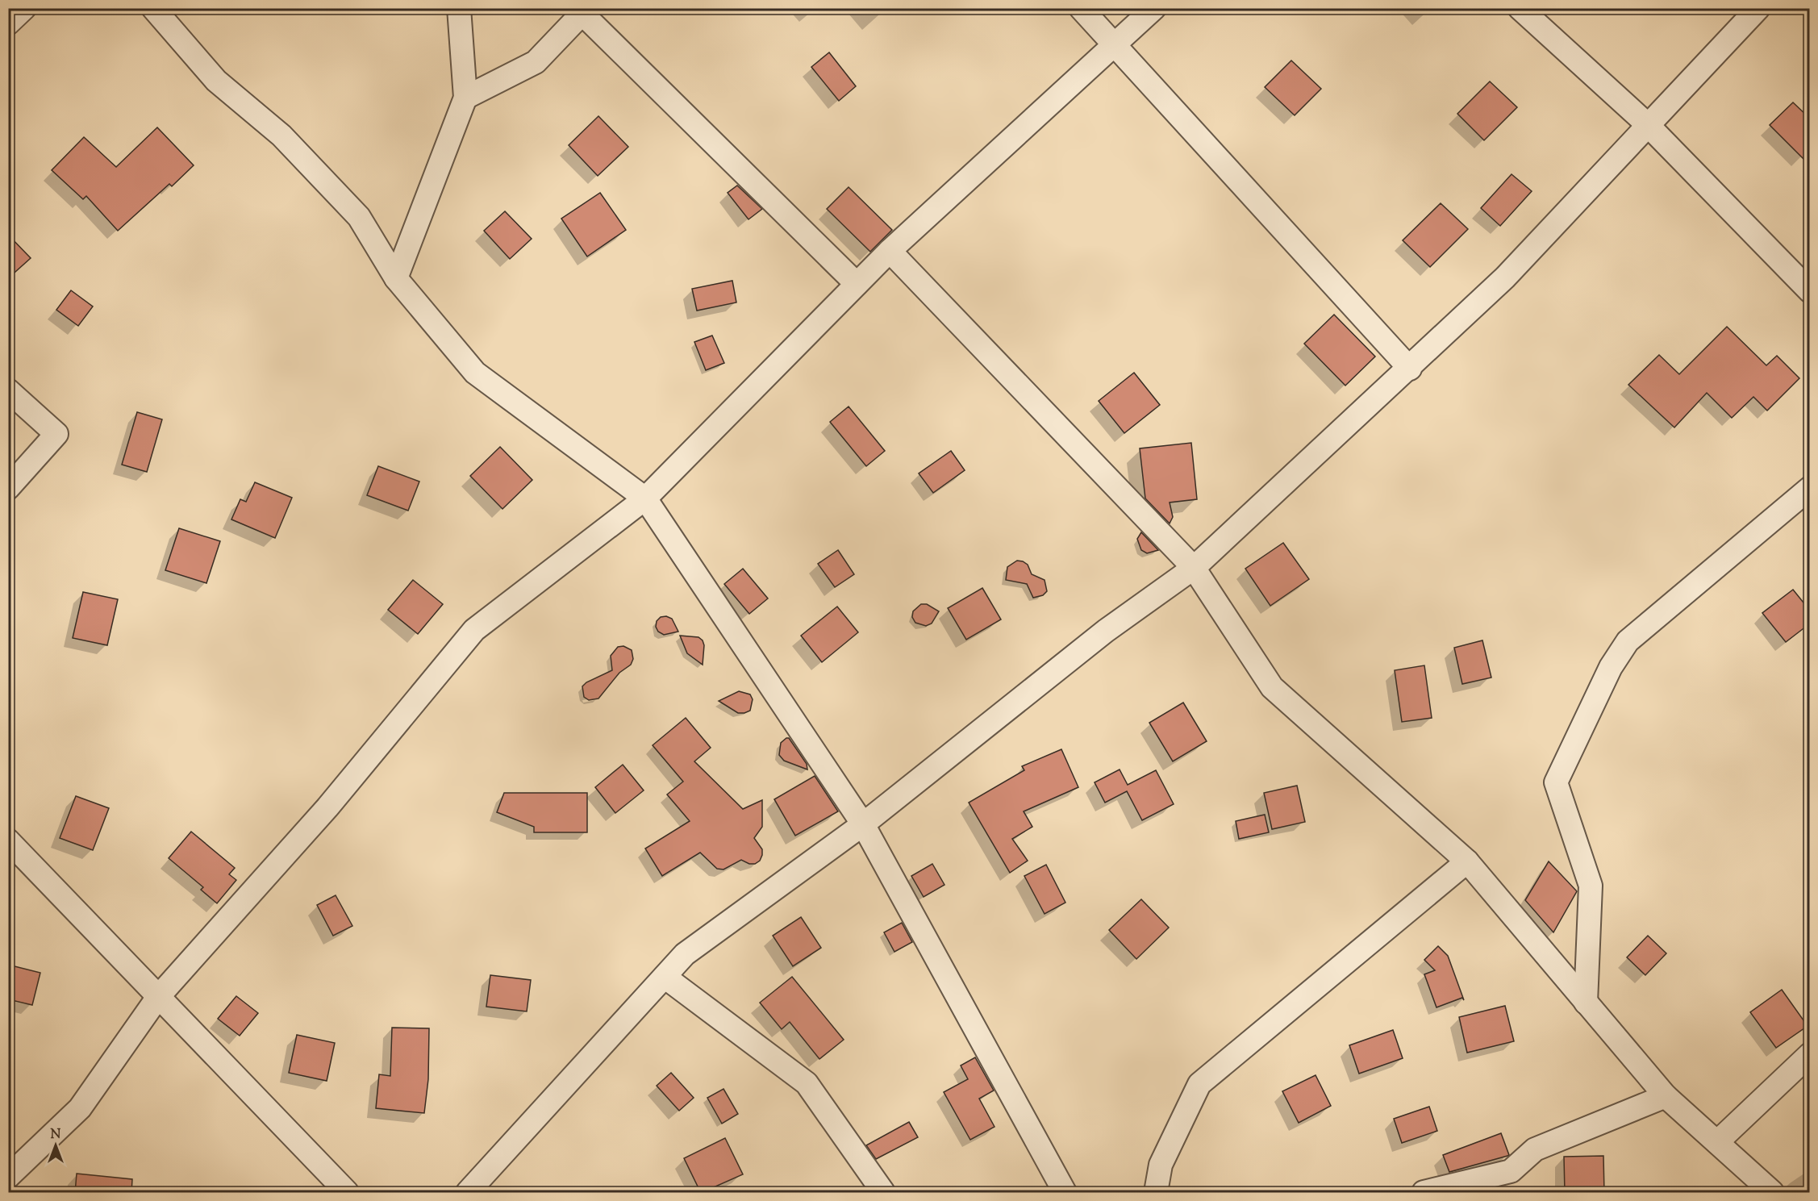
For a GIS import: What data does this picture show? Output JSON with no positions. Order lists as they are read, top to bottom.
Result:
{
  "north": "top"
}
